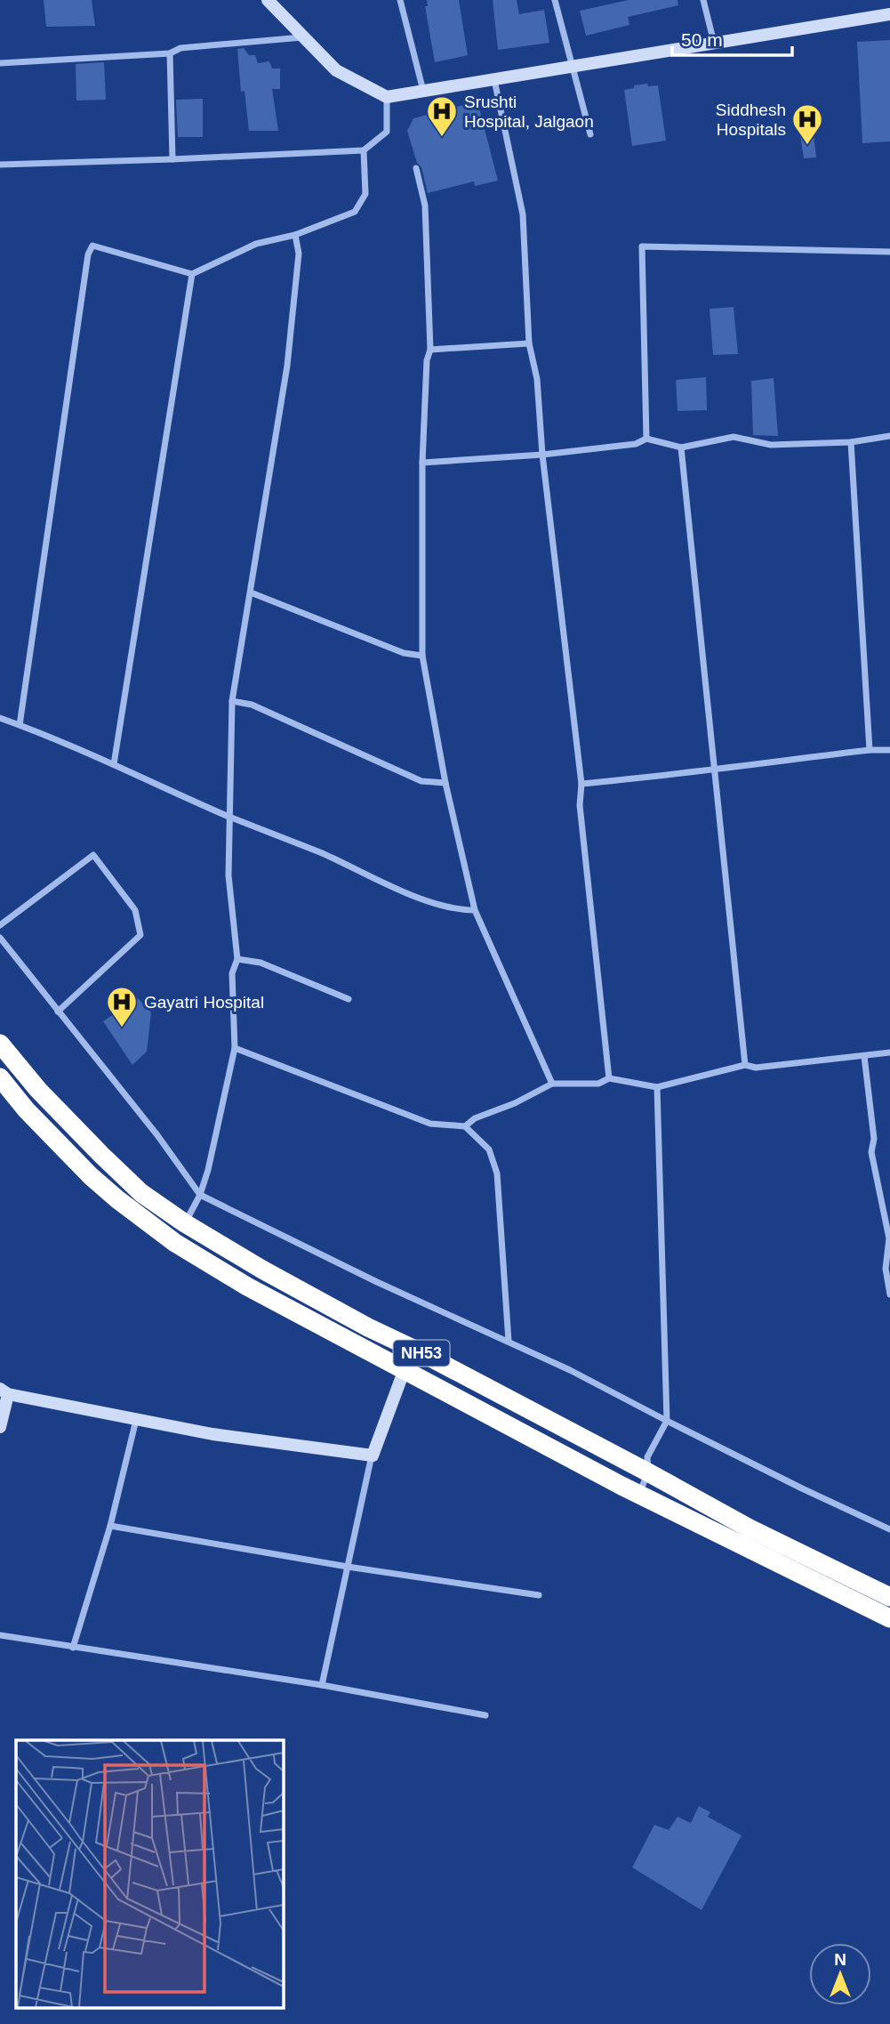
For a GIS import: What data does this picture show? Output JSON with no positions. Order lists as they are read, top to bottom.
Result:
{
  "streets": {
    "highway": ["NH53"]
  },
  "places": {
    "hospital": ["Srushti Hospital, Jalgaon", "Siddhesh Hospitals", "Gayatri Hospital"]
  },
  "scale_bar": "50 m",
  "north": "top"
}
